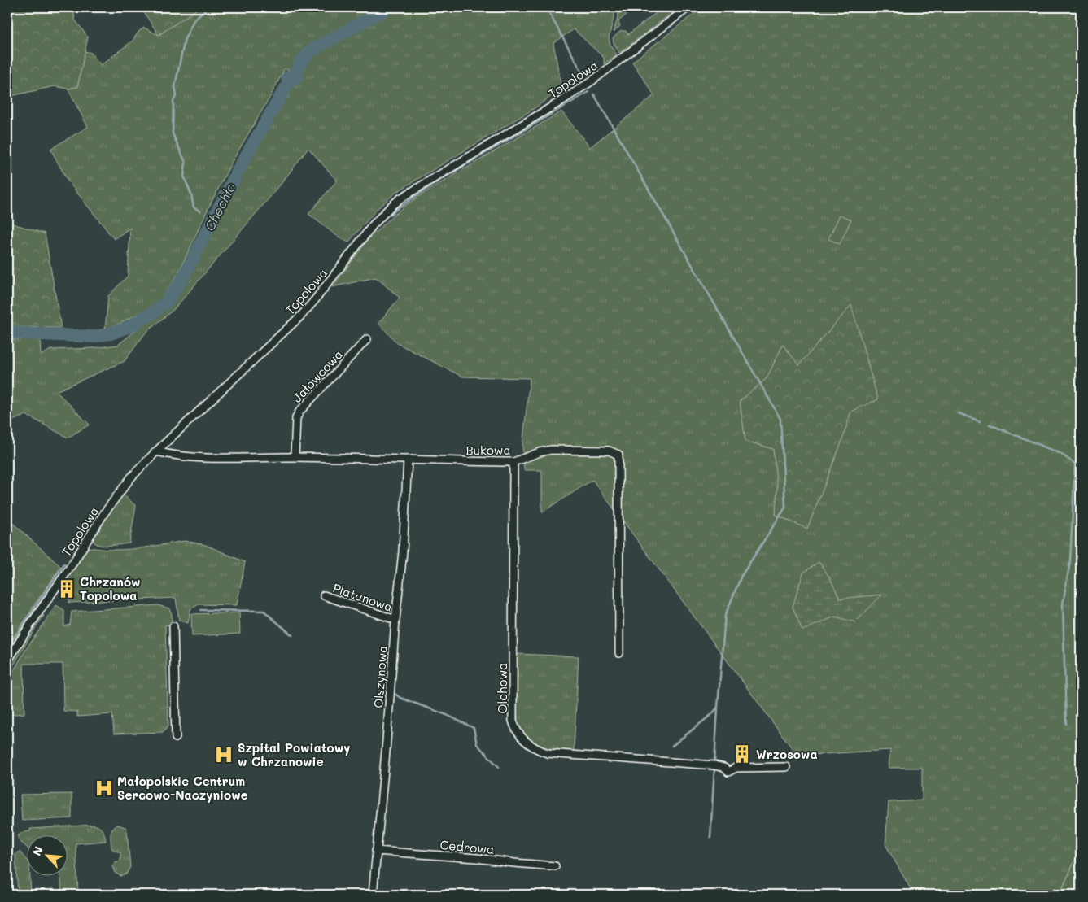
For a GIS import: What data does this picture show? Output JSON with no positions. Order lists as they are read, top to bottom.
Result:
{
  "streets": {
    "street": [
      "Topolowa",
      "Jałowcowa",
      "Bukowa",
      "Platanowa",
      "Olszynowa",
      "Olchowa",
      "Cedrowa"
    ]
  },
  "crossings": [
    ["Topolowa", "Bukowa"],
    ["Jałowcowa", "Bukowa"],
    ["Bukowa", "Olszynowa"],
    ["Bukowa", "Olchowa"],
    ["Platanowa", "Olszynowa"],
    ["Olszynowa", "Cedrowa"]
  ],
  "water": ["Chechło"],
  "places": {
    "building": ["Chrzanów Topolowa", "Wrzosowa"],
    "hospital": ["Szpital Powiatowy w Chrzanowie", "Małopolskie Centrum Sercowo-Naczyniowe"]
  },
  "north": "top left"
}
